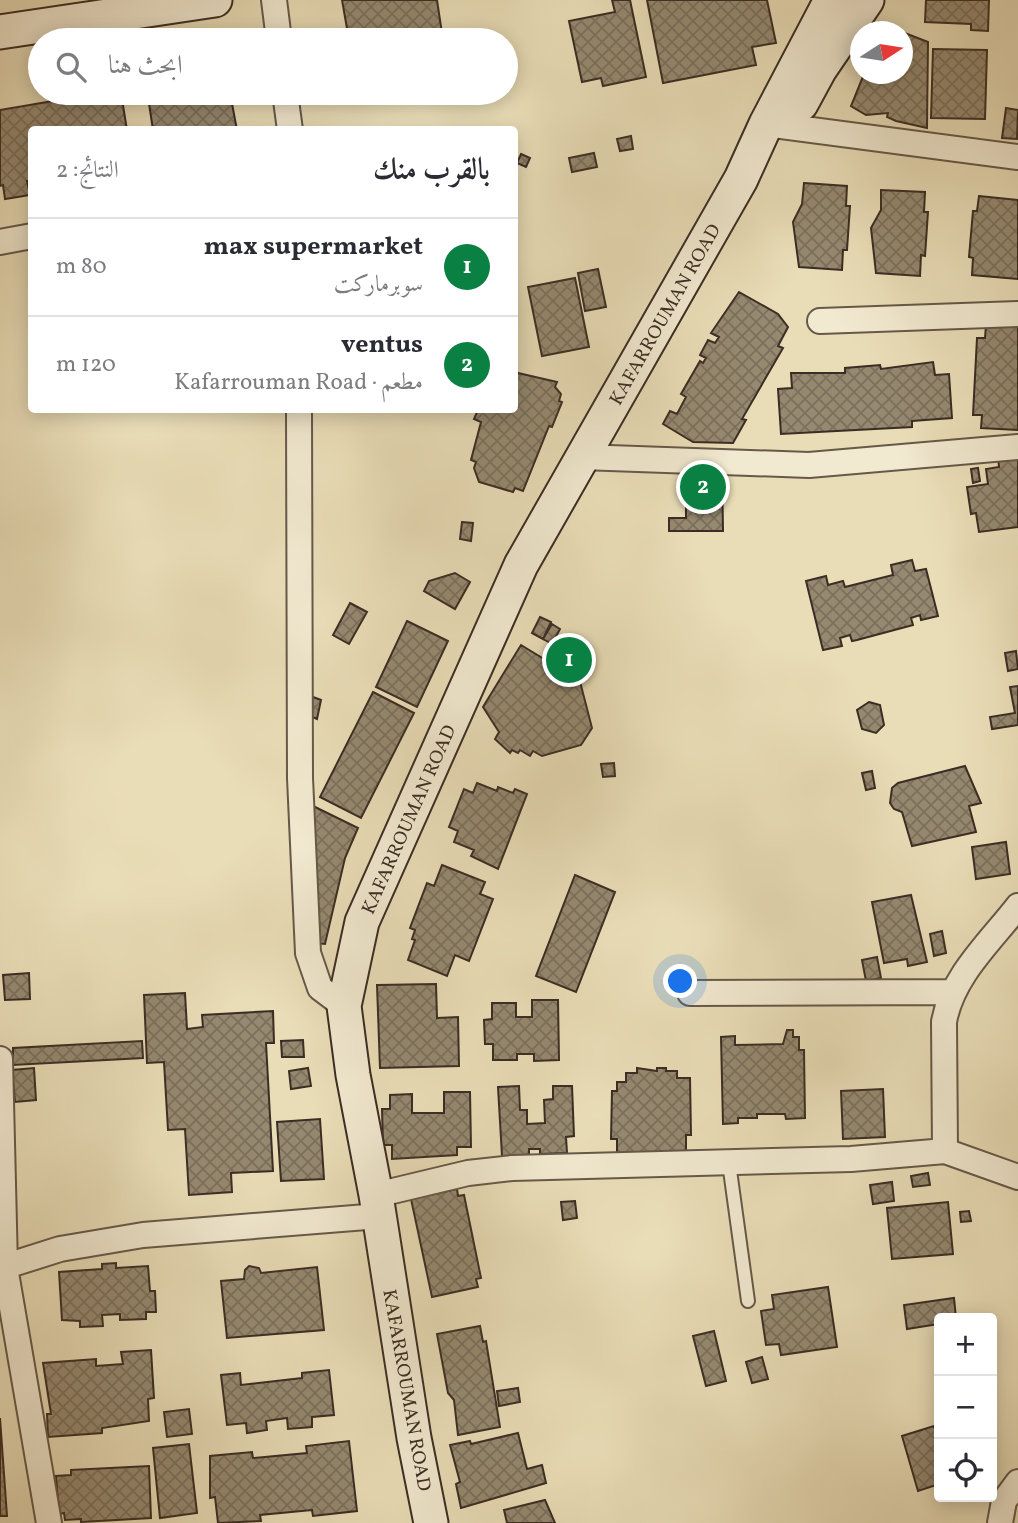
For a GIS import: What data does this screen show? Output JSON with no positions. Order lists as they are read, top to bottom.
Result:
{
  "streets": {
    "main road": ["KAFARROUMAN ROAD"]
  },
  "north": "right",
  "page": {
    "search": "ابحث هنا",
    "heading": ["بالقرب منك", "النتائج: 2"],
    "list": [
      {
        "mark": "1",
        "name": "max supermarket",
        "note": "سوبرماركت",
        "value": "80 m"
      },
      {
        "mark": "2",
        "name": "ventus",
        "note": "مطعم · Kafarrouman Road",
        "value": "120 m"
      }
    ],
    "pins": ["2", "1"],
    "map_buttons": ["+", "−"]
  }
}
